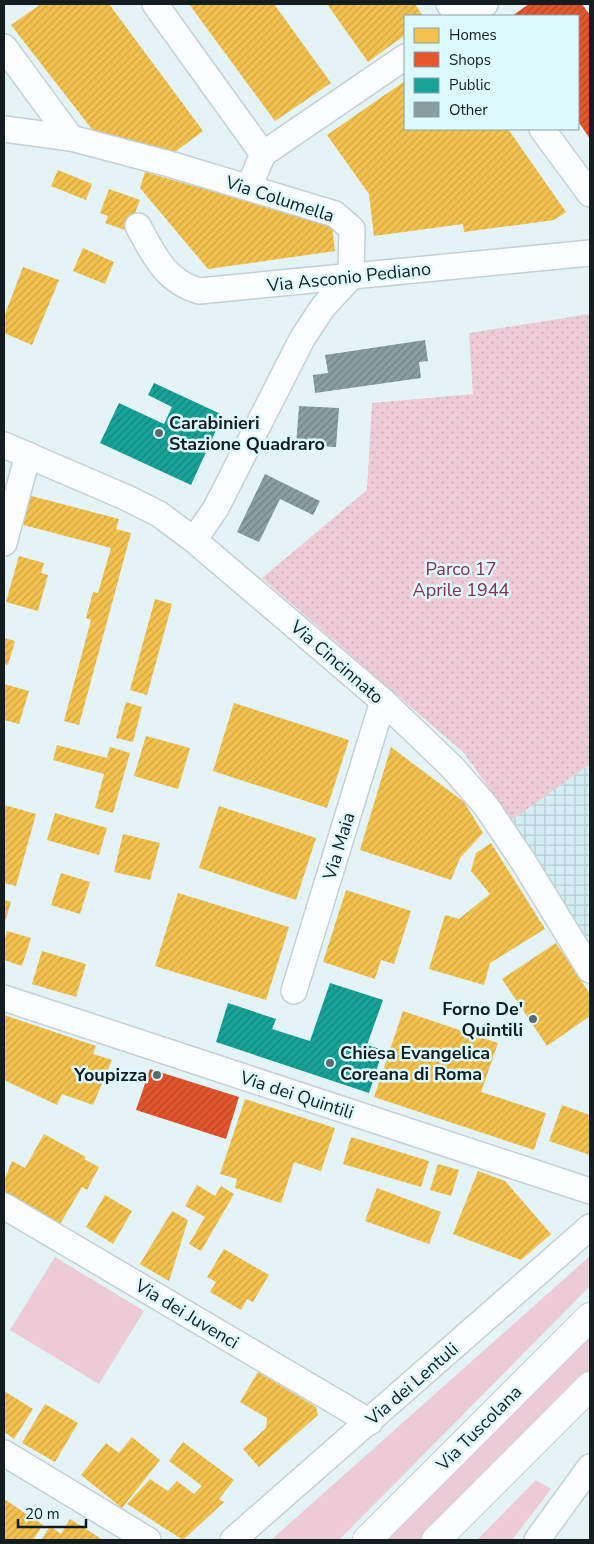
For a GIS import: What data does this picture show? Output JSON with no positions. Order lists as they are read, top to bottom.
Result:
{
  "streets": {
    "main road": ["Via Tuscolana"],
    "street": [
      "Via Columella",
      "Via Asconio Pediano",
      "Via Cincinnato",
      "Via Maia",
      "Via dei Quintili",
      "Via dei Juvenci",
      "Via dei Lentuli"
    ]
  },
  "crossings": [
    ["Via Columella", "Via Asconio Pediano"],
    ["Via Cincinnato", "Via Maia"],
    ["Via dei Juvenci", "Via dei Lentuli"]
  ],
  "parks": ["Parco 17 Aprile 1944"],
  "places": [
    "Carabinieri Stazione Quadraro",
    "Forno De' Quintili",
    "Chiesa Evangelica Coreana di Roma",
    "Youpizza"
  ],
  "legend": [
    "Homes",
    "Shops",
    "Public",
    "Other"
  ],
  "scale_bar": "20 m"
}
